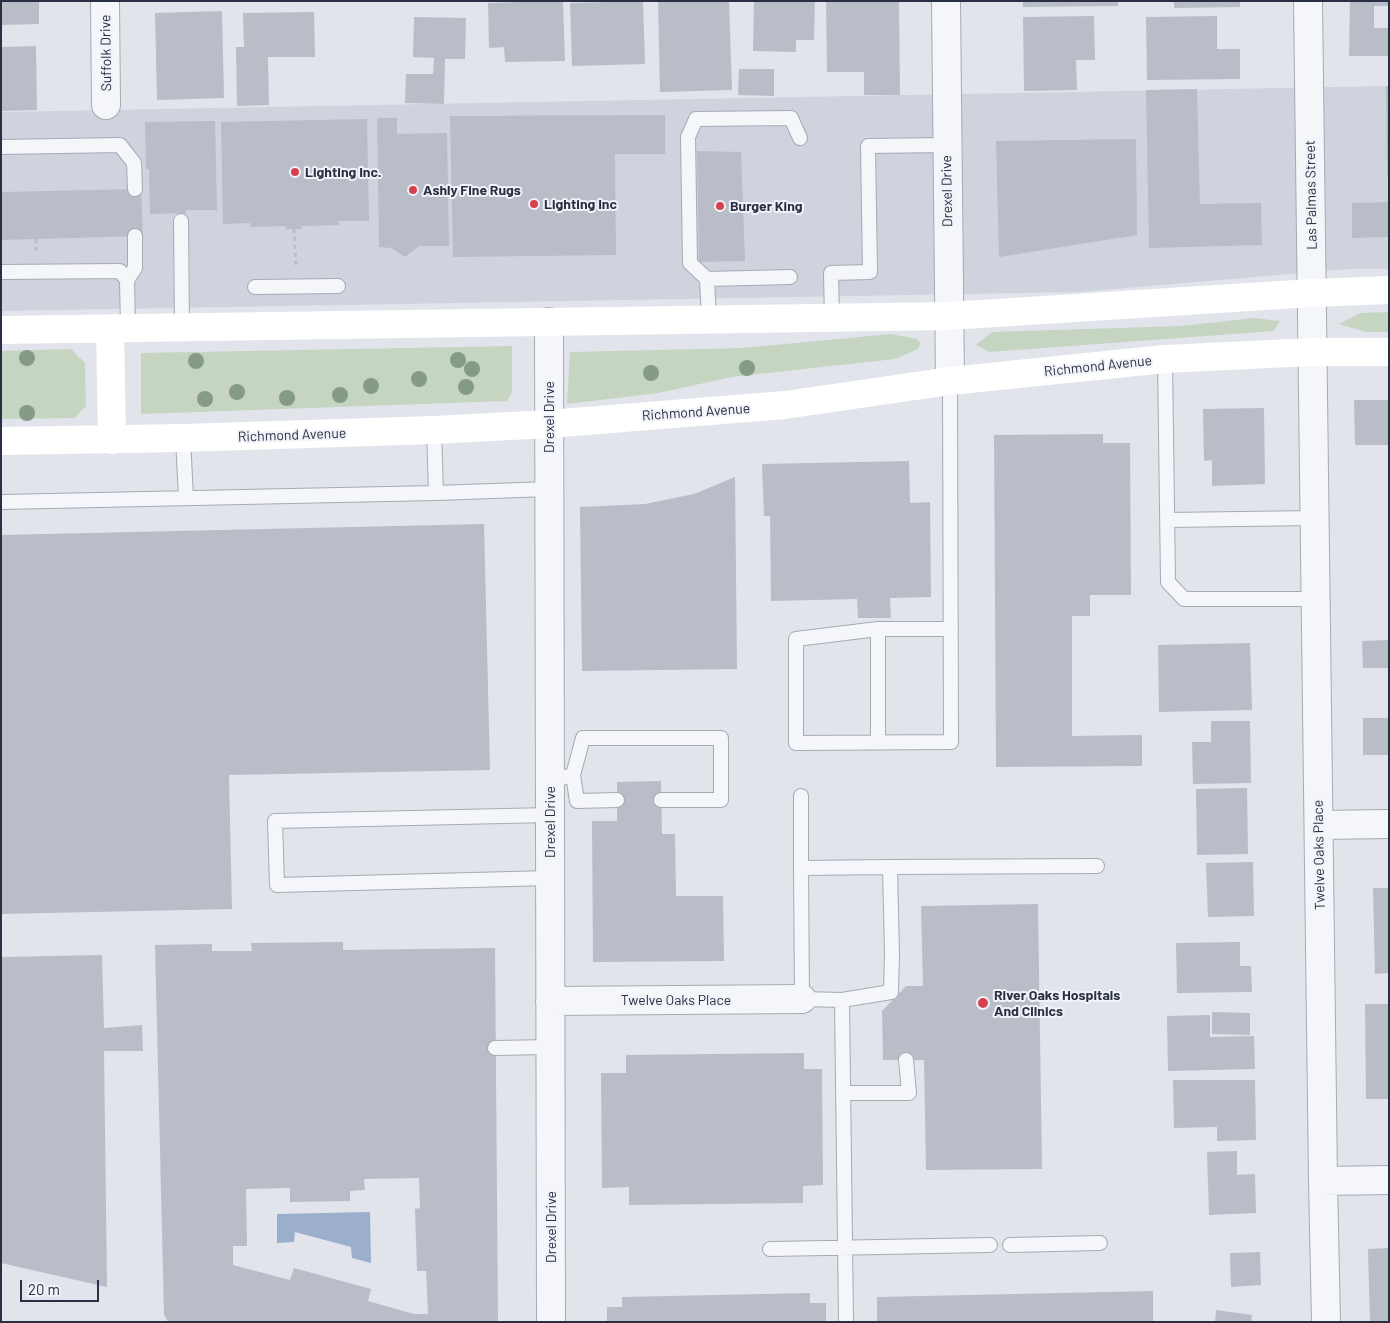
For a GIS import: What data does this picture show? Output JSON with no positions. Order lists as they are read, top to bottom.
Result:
{
  "streets": {
    "main road": ["Richmond Avenue"],
    "street": [
      "Suffolk Drive",
      "Drexel Drive",
      "Las Palmas Street",
      "Twelve Oaks Place"
    ]
  },
  "crossings": [
    ["Drexel Drive", "Richmond Avenue"],
    ["Drexel Drive", "Twelve Oaks Place"],
    ["Las Palmas Street", "Richmond Avenue"],
    ["Las Palmas Street", "Twelve Oaks Place"]
  ],
  "places": [
    "Lighting Inc.",
    "Ashly Fine Rugs",
    "Lighting Inc",
    "Burger King",
    "River Oaks Hospitals And Clinics"
  ],
  "scale_bar": "20 m"
}
